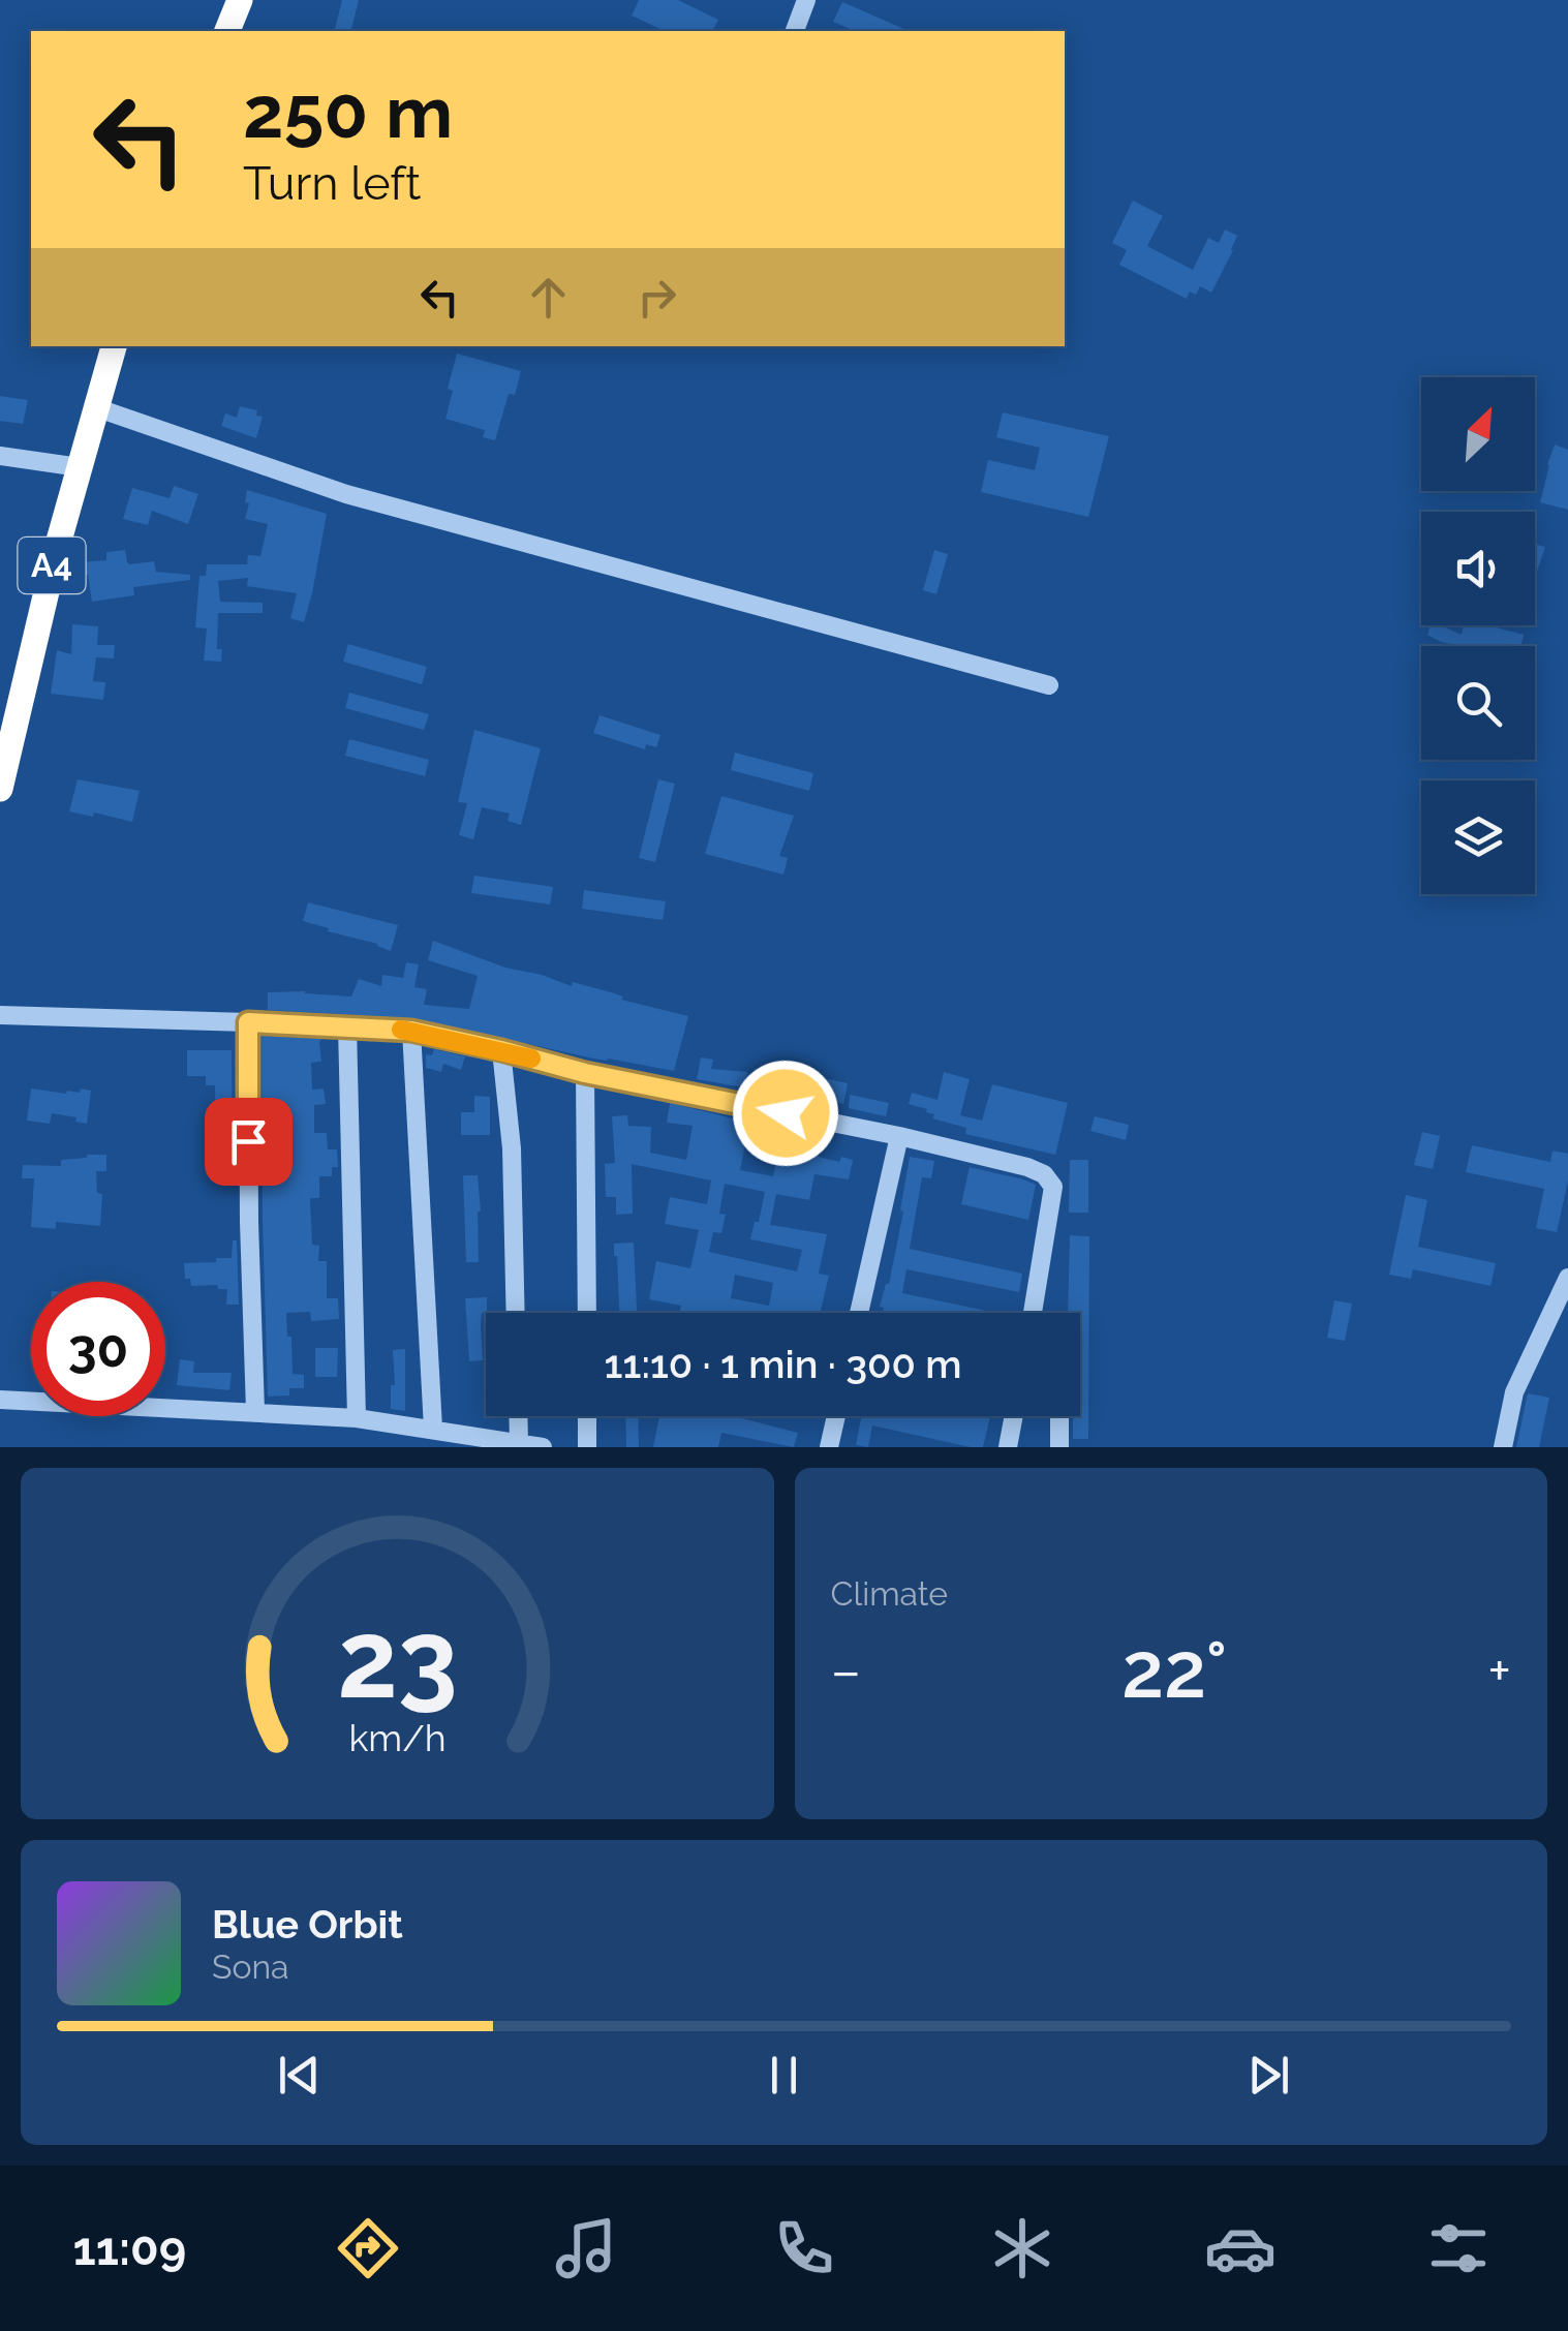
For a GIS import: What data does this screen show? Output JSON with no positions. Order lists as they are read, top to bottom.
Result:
{
  "streets": {
    "highway": ["A4"]
  },
  "north": "top right",
  "page": {
    "turn": ["250 m", "Turn left"],
    "limit": "30",
    "trip": "11:10 · 1 min · 300 m",
    "tile": "Climate",
    "heat": ["−", "22°", "+"],
    "song": ["Blue Orbit", "Sona"],
    "tabs": "11:09",
    "gauge": ["23", "km/h"]
  }
}
